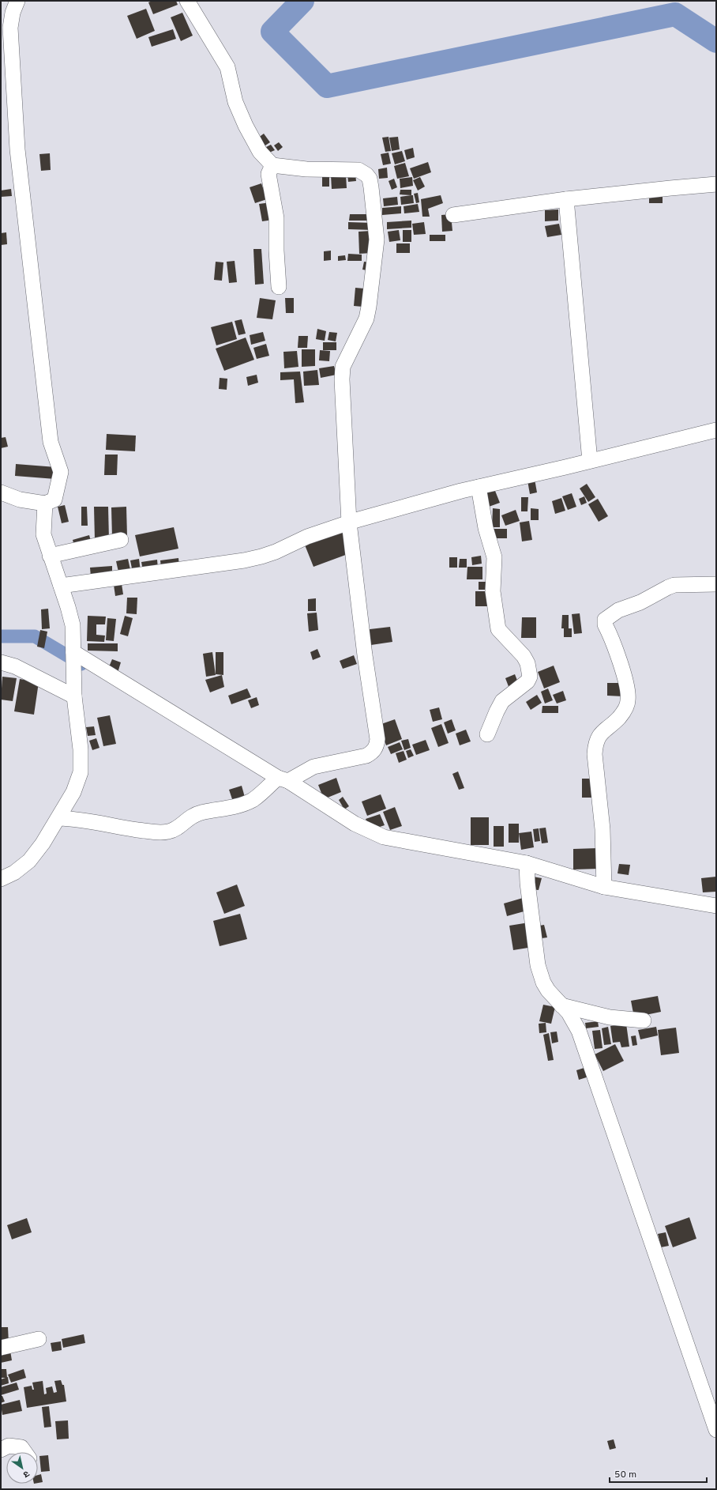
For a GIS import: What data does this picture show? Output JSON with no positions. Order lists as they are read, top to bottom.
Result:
{
  "scale_bar": "50 m",
  "north": "bottom right"
}
